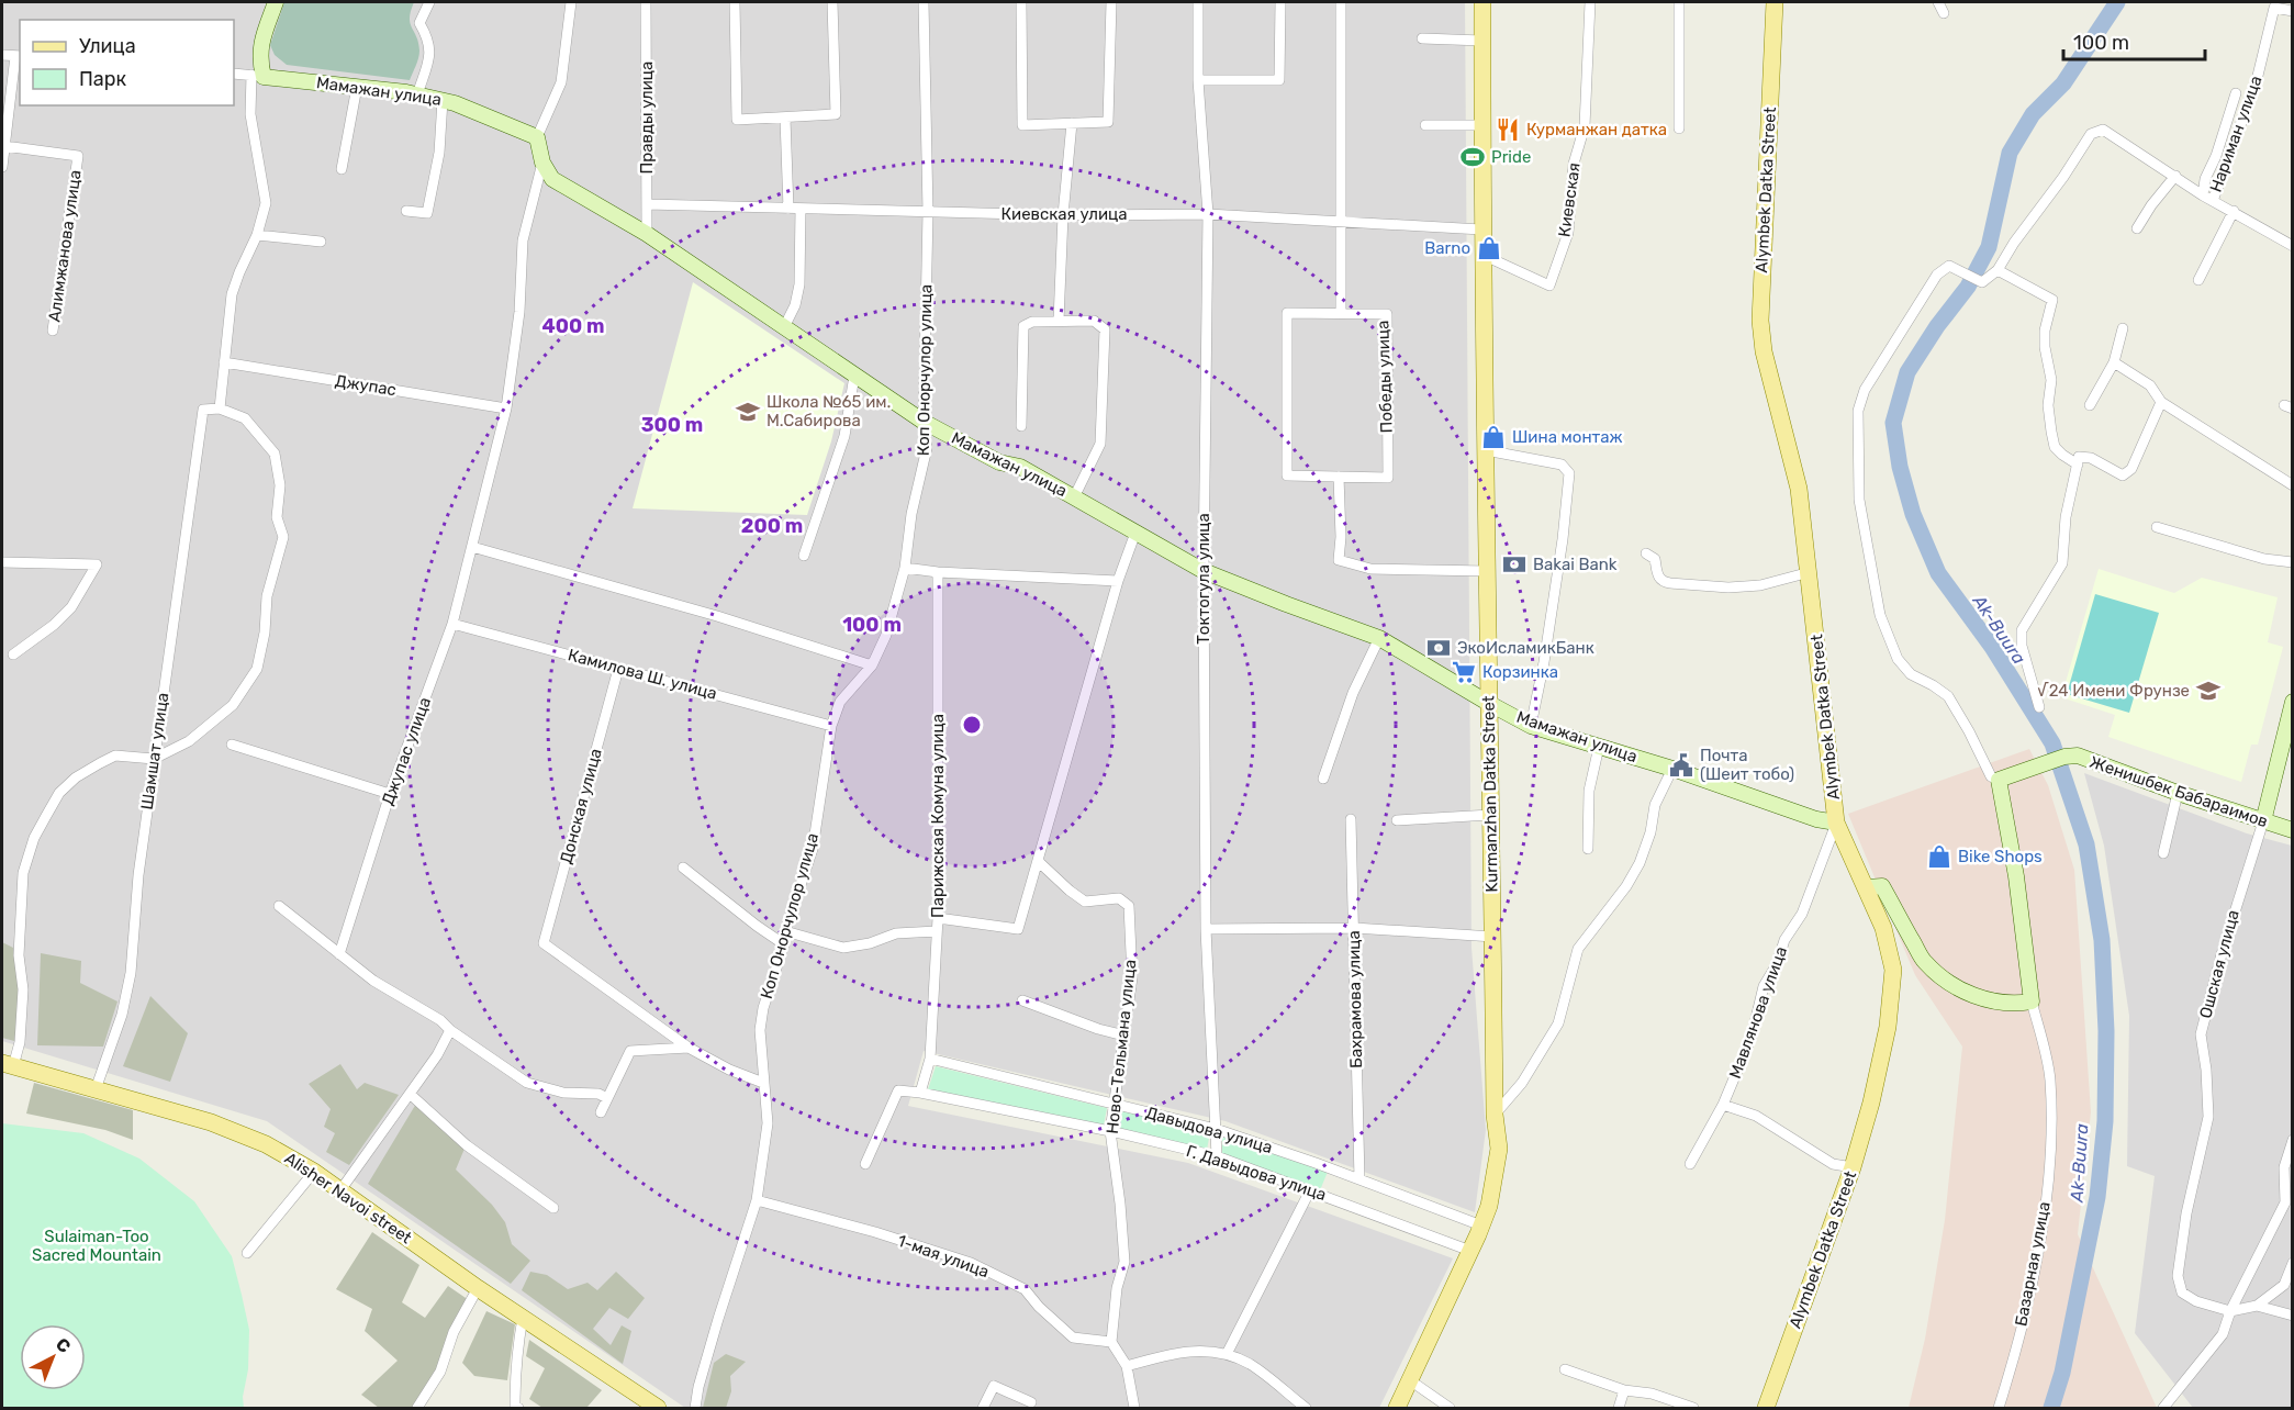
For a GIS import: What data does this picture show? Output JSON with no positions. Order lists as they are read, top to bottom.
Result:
{
  "streets": {
    "main road": ["Alymbek Datka Street", "Kurmanzhan Datka Street", "Alisher Navoi street"],
    "street": [
      "Мамажан улица",
      "Правды улица",
      "Нариман улица",
      "Киевская",
      "Киевская улица",
      "Алимжанова улица",
      "Коп Онорчулор улица",
      "Победы улица",
      "Джупас",
      "Токтогула улица",
      "Камилова Ш. улица",
      "Шамшат улица",
      "Джупас улица",
      "Женишбек Бабараимов",
      "Донская улица",
      "Парижская Комуна улица",
      "Ошская улица",
      "Бахрамова улица",
      "Мавлянова улица",
      "Ново-Тельмана улица",
      "Давыдова улица",
      "Г. Давыдова улица",
      "1-мая улица",
      "Базарная улица"
    ]
  },
  "crossings": [
    ["Мамажан улица", "Правды улица"],
    ["Мамажан улица", "Alymbek Datka Street"],
    ["Мамажан улица", "Коп Онорчулор улица"],
    ["Мамажан улица", "Токтогула улица"],
    ["Мамажан улица", "Джупас улица"],
    ["Мамажан улица", "Kurmanzhan Datka Street"],
    ["Мамажан улица", "Мавлянова улица"],
    ["Правды улица", "Киевская улица"],
    ["Alymbek Datka Street", "Мавлянова улица"],
    ["Киевская", "Kurmanzhan Datka Street"],
    ["Киевская улица", "Коп Онорчулор улица"],
    ["Киевская улица", "Токтогула улица"],
    ["Киевская улица", "Kurmanzhan Datka Street"],
    ["Коп Онорчулор улица", "Камилова Ш. улица"],
    ["Коп Онорчулор улица", "1-мая улица"],
    ["Джупас", "Джупас улица"],
    ["Токтогула улица", "Давыдова улица"],
    ["Токтогула улица", "Г. Давыдова улица"],
    ["Камилова Ш. улица", "Джупас улица"],
    ["Камилова Ш. улица", "Донская улица"],
    ["Шамшат улица", "Alisher Navoi street"],
    ["Женишбек Бабараимов", "Ошская улица"],
    ["Kurmanzhan Datka Street", "Давыдова улица"],
    ["Kurmanzhan Datka Street", "Г. Давыдова улица"],
    ["Парижская Комуна улица", "Давыдова улица"],
    ["Парижская Комуна улица", "Г. Давыдова улица"],
    ["Бахрамова улица", "Давыдова улица"],
    ["Ново-Тельмана улица", "Давыдова улица"],
    ["Ново-Тельмана улица", "Г. Давыдова улица"],
    ["Ново-Тельмана улица", "1-мая улица"]
  ],
  "water": ["Ak-Buura"],
  "parks": ["Sulaiman-Too Sacred Mountain"],
  "places": {
    "restaurant": ["Курманжан датка"],
    "sports": ["Pride"],
    "shop": ["Barno", "Шина монтаж", "Bike Shops"],
    "school or university": ["Школа №65 им. М.Сабирова", "√24 Имени Фрунзе"],
    "bank": ["Bakai Bank", "ЭкоИсламикБанк"],
    "supermarket": ["Корзинка"],
    "public building": ["Почта (Шеит тобо)"]
  },
  "legend": ["Улица", "Парк"],
  "scale_bar": "100 m",
  "north": "top right",
  "rings": [
    "400 m",
    "300 m",
    "200 m",
    "100 m"
  ]
}
